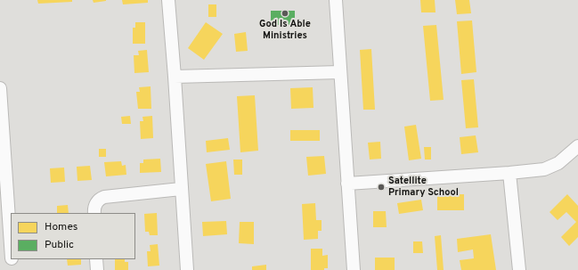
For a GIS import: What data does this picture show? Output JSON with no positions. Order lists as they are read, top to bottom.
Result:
{
  "places": ["God Is Able Ministries", "Satellite Primary School"],
  "legend": ["Homes", "Public"]
}
